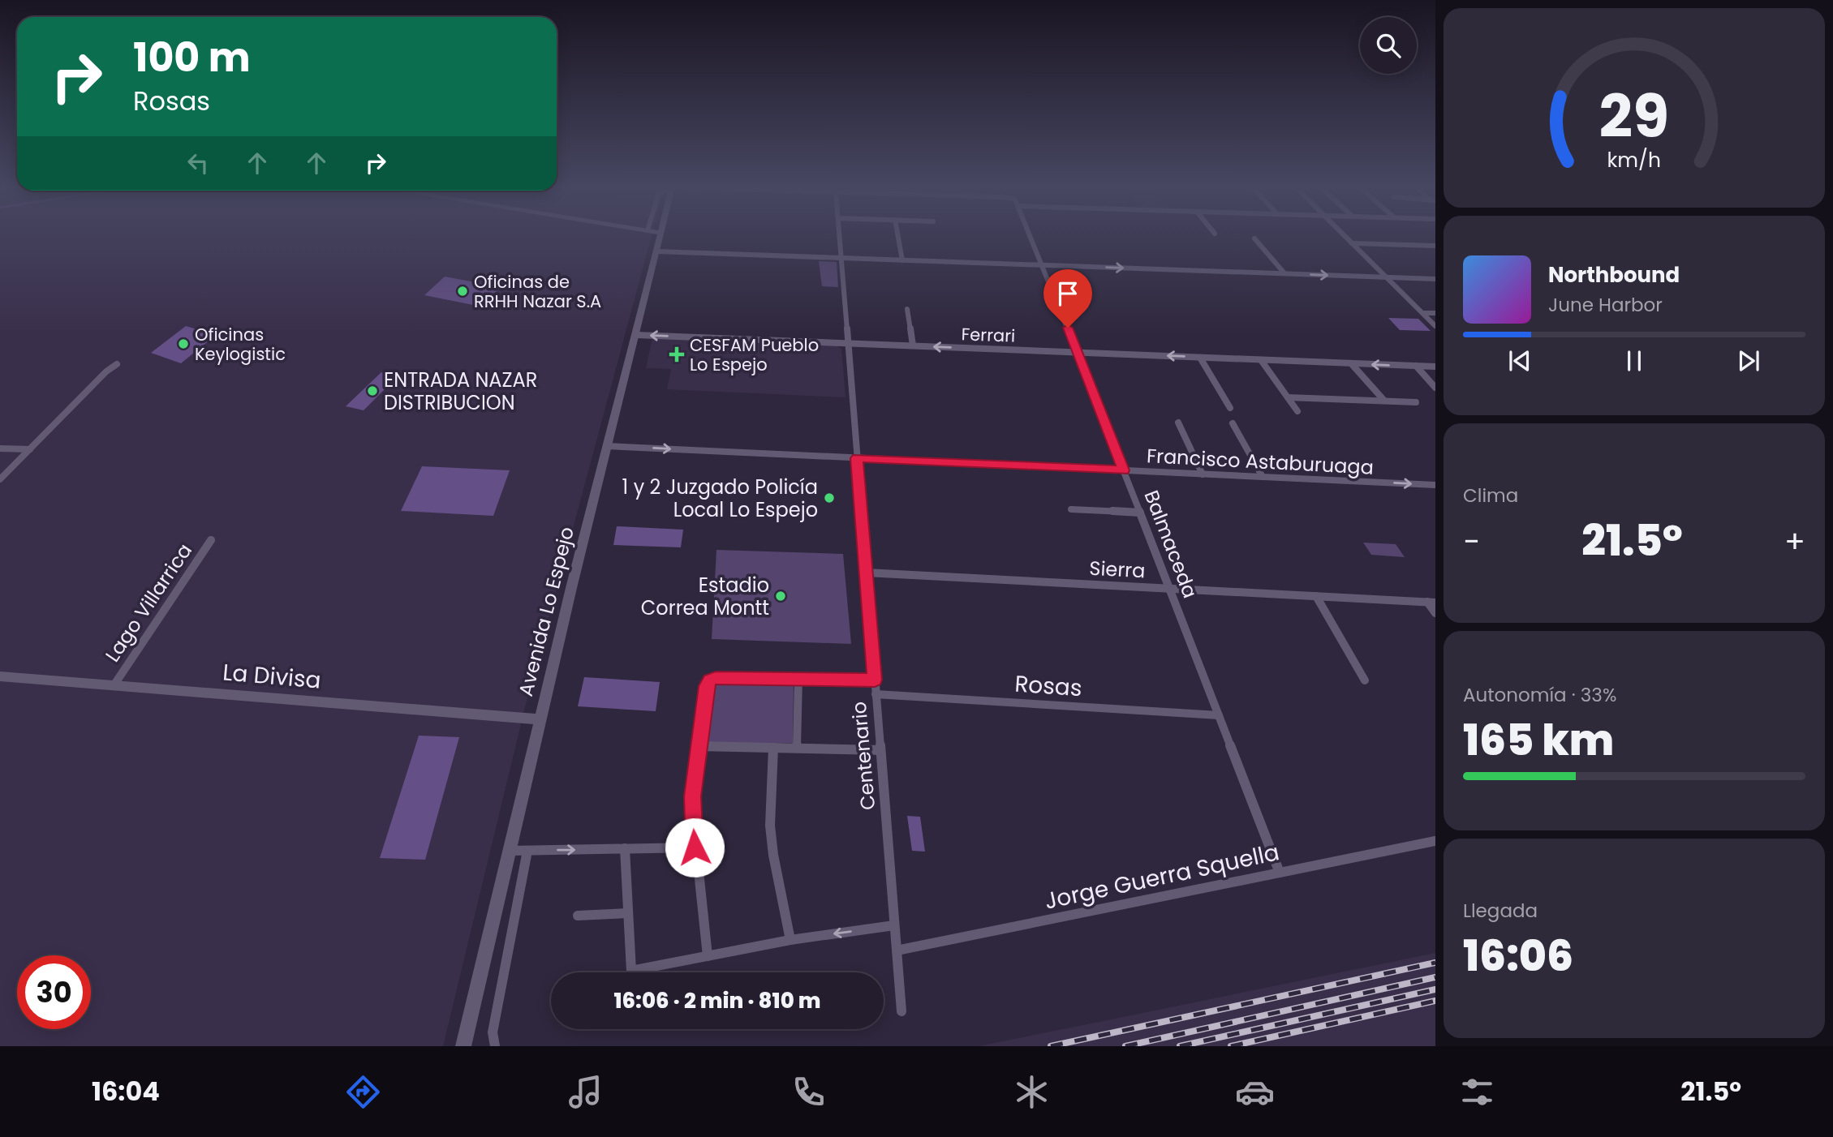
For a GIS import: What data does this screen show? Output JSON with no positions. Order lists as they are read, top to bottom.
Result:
{
  "streets": {
    "main road": ["Avenida Lo Espejo", "La Divisa"],
    "street": [
      "Ferrari",
      "Francisco Astaburuaga",
      "Balmaceda",
      "Sierra",
      "Lago Villarrica",
      "Rosas",
      "Centenario",
      "Jorge Guerra Squella"
    ]
  },
  "crossings": [
    ["Ferrari", "Balmaceda"],
    ["Ferrari", "Avenida Lo Espejo"],
    ["Ferrari", "Centenario"],
    ["Francisco Astaburuaga", "Balmaceda"],
    ["Francisco Astaburuaga", "Avenida Lo Espejo"],
    ["Francisco Astaburuaga", "Centenario"],
    ["Balmaceda", "Sierra"],
    ["Balmaceda", "Rosas"],
    ["Balmaceda", "Jorge Guerra Squella"],
    ["Sierra", "Centenario"],
    ["Lago Villarrica", "La Divisa"],
    ["Avenida Lo Espejo", "La Divisa"],
    ["Rosas", "Centenario"],
    ["Centenario", "Jorge Guerra Squella"]
  ],
  "one_way": ["Ferrari", "Francisco Astaburuaga"],
  "places": {
    "other": [
      "Oficinas de RRHH Nazar S.A",
      "Oficinas Keylogistic",
      "ENTRADA NAZAR DISTRIBUCION",
      "1 y 2 Juzgado Policía Local Lo Espejo",
      "Estadio Correa Montt"
    ],
    "health": ["CESFAM Pueblo Lo Espejo"]
  },
  "page": {
    "turn": ["100 m", "Rosas"],
    "song": ["Northbound", "June Harbor"],
    "tile": [
      "Clima",
      ["Autonomía · 33%", "165 km"],
      ["Llegada", "16:06"]
    ],
    "heat": ["−", "21.5°", "+"],
    "limit": "30",
    "trip": "16:06 · 2 min · 810 m",
    "tabs": ["16:04", "21.5°"],
    "gauge": ["29", "km/h"]
  }
}
